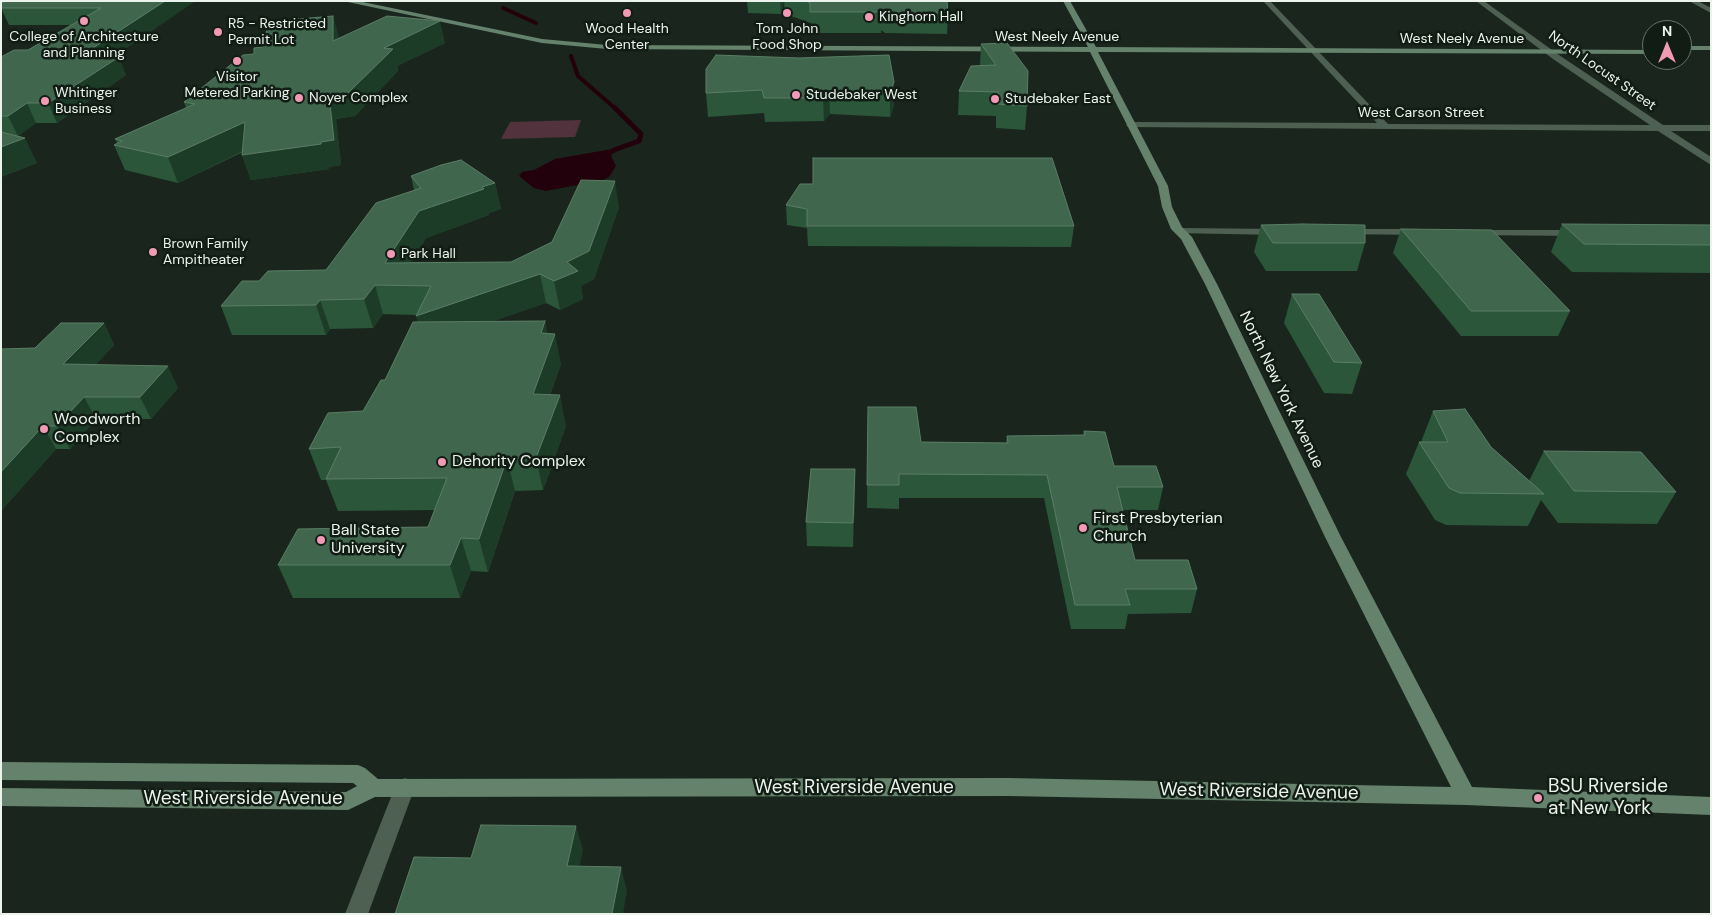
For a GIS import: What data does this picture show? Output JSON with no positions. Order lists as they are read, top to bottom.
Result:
{
  "streets": {
    "street": [
      "West Neely Avenue",
      "North Locust Street",
      "West Carson Street",
      "North New York Avenue",
      "West Riverside Avenue"
    ]
  },
  "crossings": [
    ["West Neely Avenue", "North Locust Street"],
    ["West Neely Avenue", "North New York Avenue"],
    ["North Locust Street", "West Carson Street"],
    ["West Carson Street", "North New York Avenue"],
    ["North New York Avenue", "West Riverside Avenue"]
  ],
  "places": [
    "Wood Health Center",
    "Tom John Food Shop",
    "Kinghorn Hall",
    "College of Architecture and Planning",
    "R5 - Restricted Permit Lot",
    "Visitor Metered Parking",
    "Studebaker West",
    "Noyer Complex",
    "Studebaker East",
    "Whitinger Business",
    "Brown Family Ampitheater",
    "Park Hall",
    "Woodworth Complex",
    "Dehority Complex",
    "First Presbyterian Church",
    "Ball State University",
    "BSU Riverside at New York"
  ],
  "north": "top"
}
